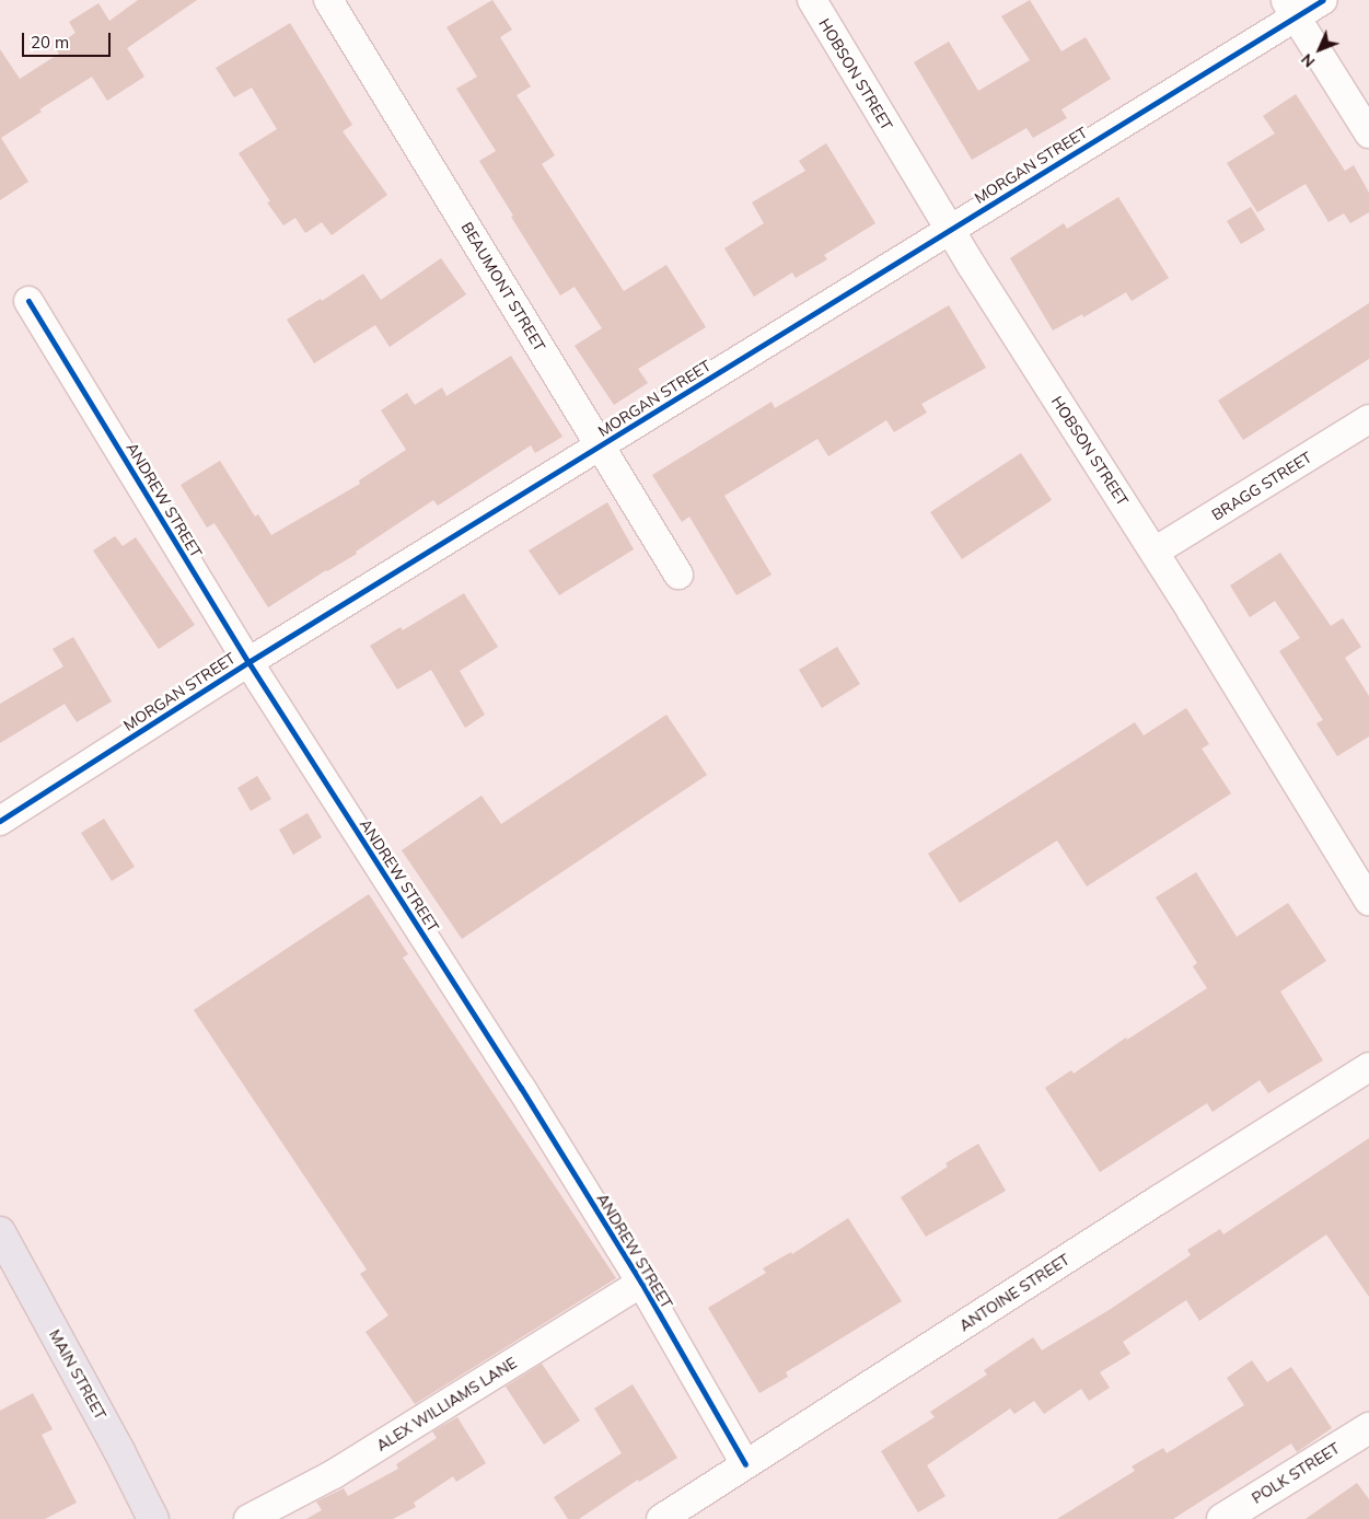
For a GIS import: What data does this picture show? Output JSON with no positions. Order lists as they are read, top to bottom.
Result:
{
  "streets": {
    "main road": ["MAIN STREET"],
    "street": [
      "HOBSON STREET",
      "MORGAN STREET",
      "BEAUMONT STREET",
      "BRAGG STREET",
      "ANDREW STREET",
      "ANTOINE STREET",
      "ALEX WILLIAMS LANE",
      "POLK STREET"
    ]
  },
  "crossings": [
    ["HOBSON STREET", "MORGAN STREET"],
    ["HOBSON STREET", "BRAGG STREET"],
    ["MORGAN STREET", "BEAUMONT STREET"],
    ["MORGAN STREET", "ANDREW STREET"],
    ["ANDREW STREET", "ANTOINE STREET"],
    ["ANDREW STREET", "ALEX WILLIAMS LANE"]
  ],
  "scale_bar": "20 m",
  "north": "bottom left"
}
